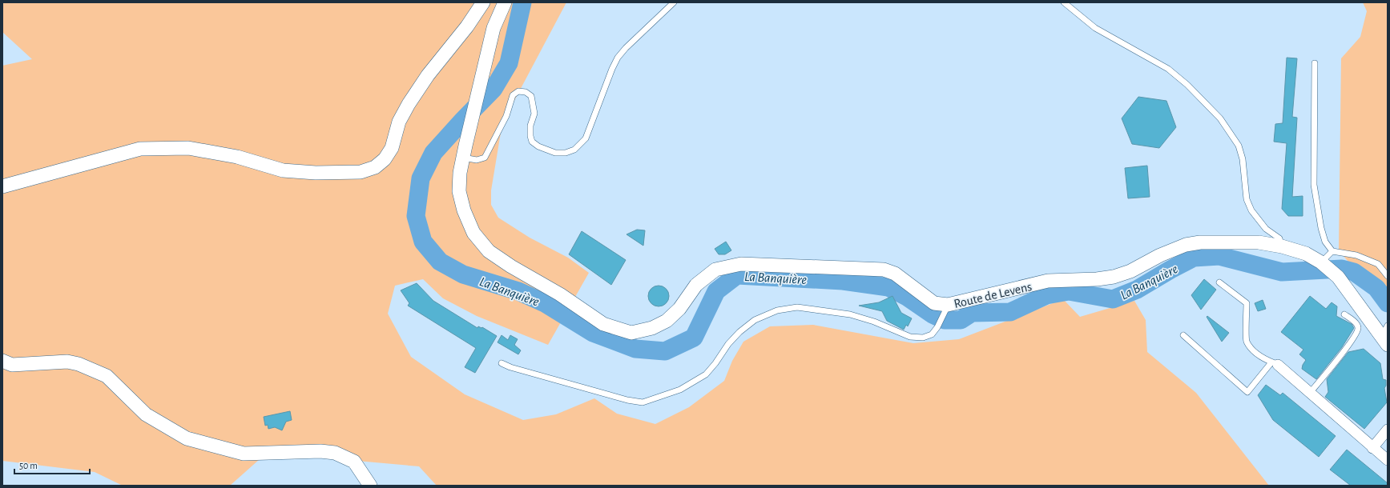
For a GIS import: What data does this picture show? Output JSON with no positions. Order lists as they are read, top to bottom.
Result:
{
  "streets": {
    "street": ["Route de Levens"]
  },
  "water": ["La Banquière"],
  "scale_bar": "50 m"
}
